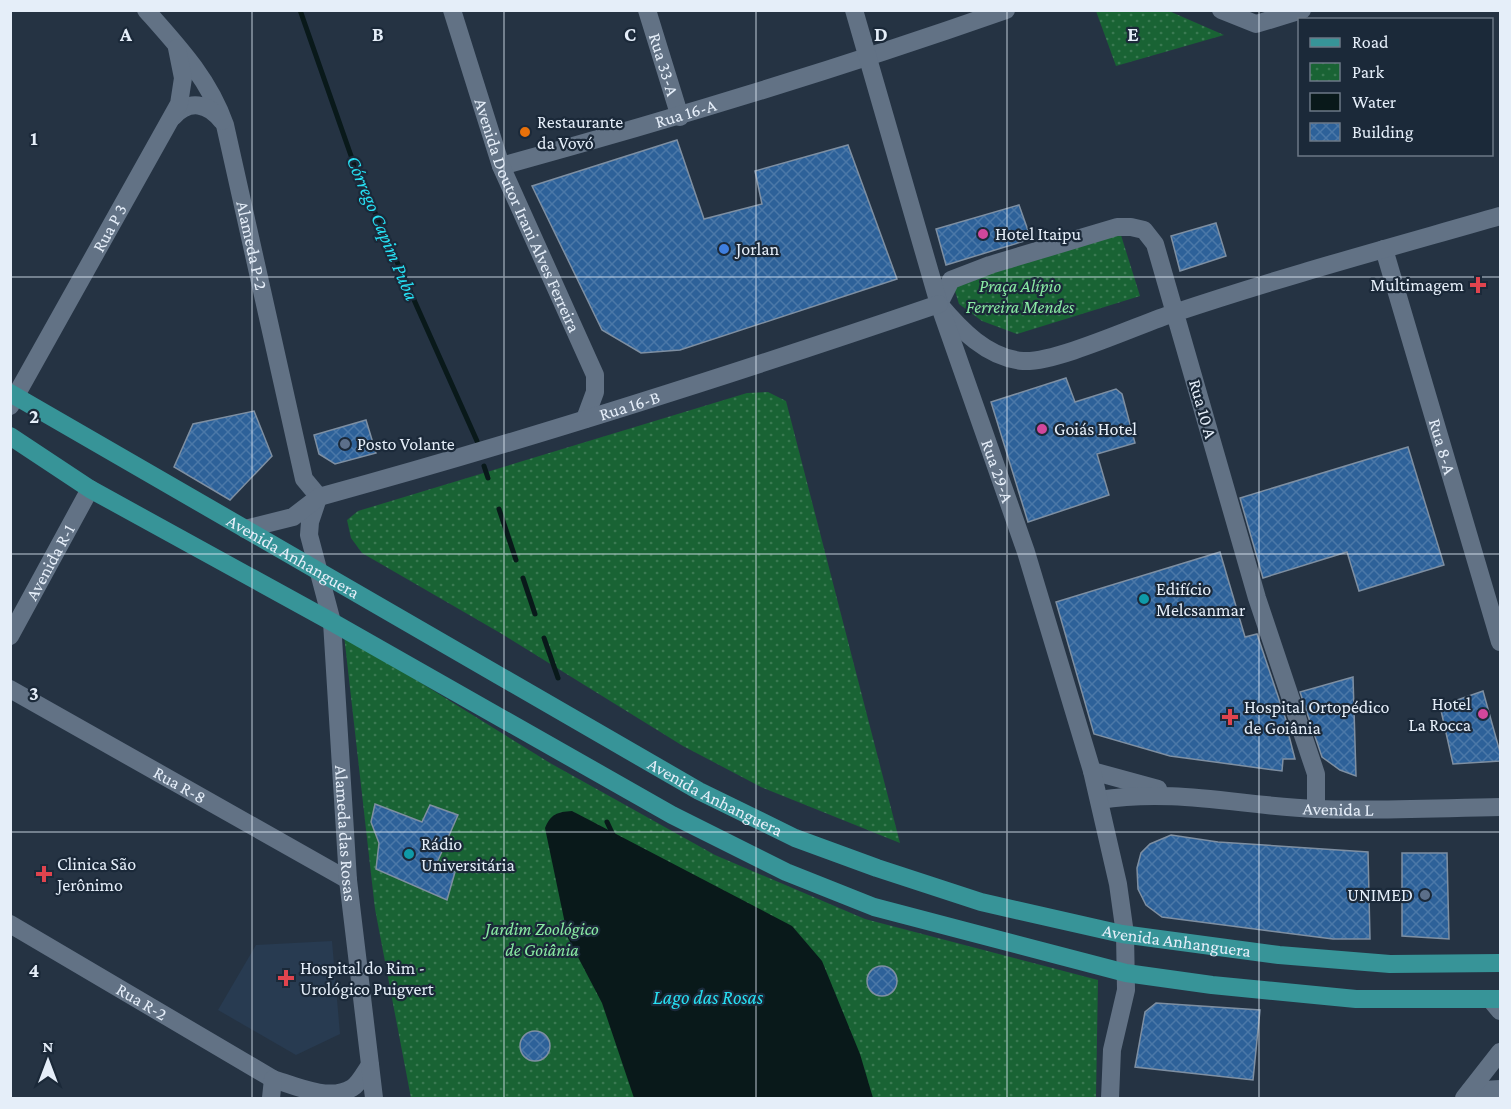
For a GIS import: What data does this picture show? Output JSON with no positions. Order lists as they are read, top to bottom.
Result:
{
  "streets": {
    "main road": ["Avenida Anhanguera"],
    "street": [
      "Rua 33-A",
      "Rua 16-A",
      "Avenida Doutor Irani Alves Ferreira",
      "Rua P 3",
      "Alameda P-2",
      "Rua 16-B",
      "Rua 10 A",
      "Rua 8-A",
      "Rua 29-A",
      "Avenida R-1",
      "Rua R-8",
      "Avenida L",
      "Alameda das Rosas",
      "Rua R-2"
    ]
  },
  "crossings": [
    ["Rua 33-A", "Rua 16-A"],
    ["Rua 16-A", "Avenida Doutor Irani Alves Ferreira"],
    ["Rua 16-A", "Rua 29-A"],
    ["Avenida Doutor Irani Alves Ferreira", "Rua 16-B"],
    ["Rua P 3", "Alameda P-2"],
    ["Rua P 3", "Avenida Anhanguera"],
    ["Alameda P-2", "Rua 16-B"],
    ["Rua 16-B", "Rua 10 A"],
    ["Rua 16-B", "Rua 29-A"],
    ["Rua 16-B", "Avenida Anhanguera"],
    ["Rua 10 A", "Rua 29-A"],
    ["Rua 10 A", "Avenida L"],
    ["Rua 29-A", "Avenida Anhanguera"],
    ["Rua 29-A", "Avenida L"],
    ["Avenida Anhanguera", "Avenida R-1"],
    ["Avenida Anhanguera", "Alameda das Rosas"],
    ["Rua R-8", "Alameda das Rosas"],
    ["Alameda das Rosas", "Rua R-2"]
  ],
  "water": ["Córrego Capim Puba", "Lago das Rosas"],
  "parks": ["Praça Alípio Ferreira Mendes", "Jardim Zoológico de Goiânia"],
  "places": {
    "other": [
      "Restaurante da Vovó",
      "Hotel Itaipu",
      "Jorlan",
      "Goiás Hotel",
      "Posto Volante",
      "Edifício Melcsanmar",
      "Hotel La Rocca",
      "Rádio Universitária",
      "UNIMED"
    ],
    "health": [
      "Multimagem",
      "Hospital Ortopédico de Goiânia",
      "Clinica São Jerônimo",
      "Hospital do Rim - Urológico Puigvert"
    ]
  },
  "legend": [
    "Road",
    "Park",
    "Water",
    "Building"
  ],
  "north": "top",
  "grid": {
    "columns": [
      "A",
      "B",
      "C",
      "D",
      "E"
    ],
    "rows": [
      "1",
      "2",
      "3",
      "4"
    ]
  }
}
